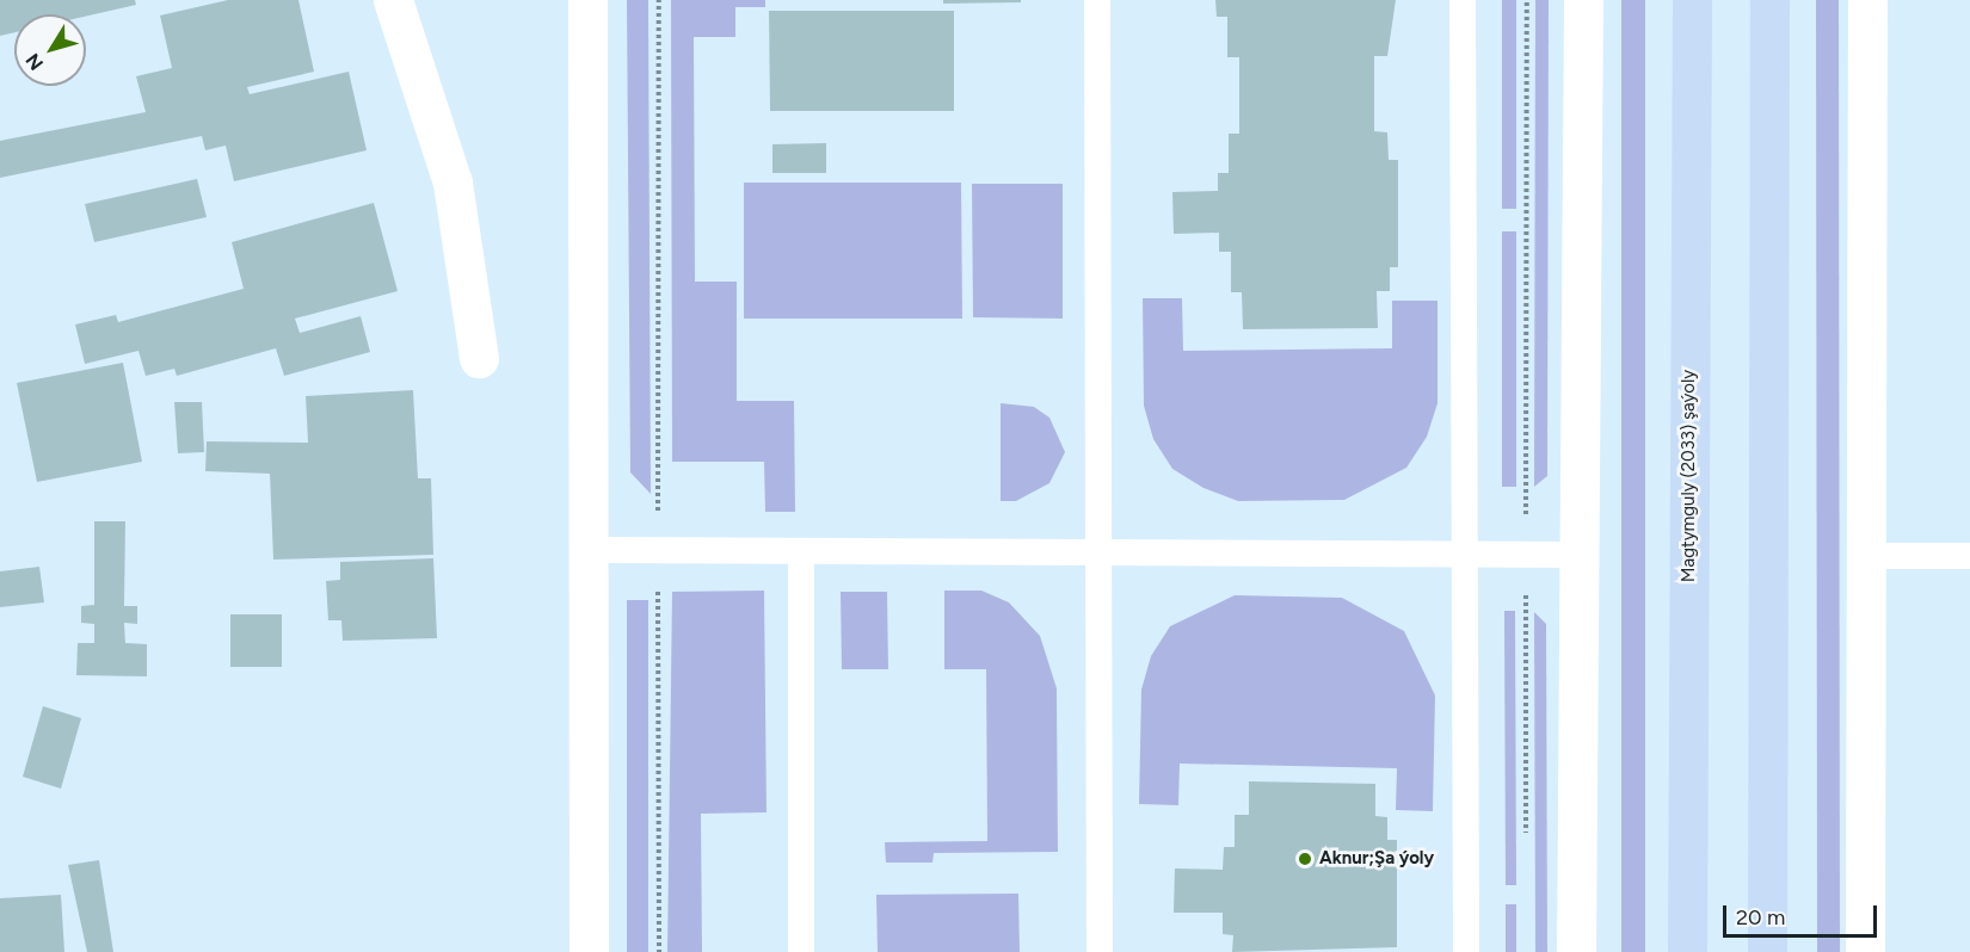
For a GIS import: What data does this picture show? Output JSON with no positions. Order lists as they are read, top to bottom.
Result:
{
  "streets": {
    "main road": ["Magtymguly (2033) şaýoly"]
  },
  "places": ["Aknur;Şa ýoly"],
  "scale_bar": "20 m",
  "north": "bottom left"
}
